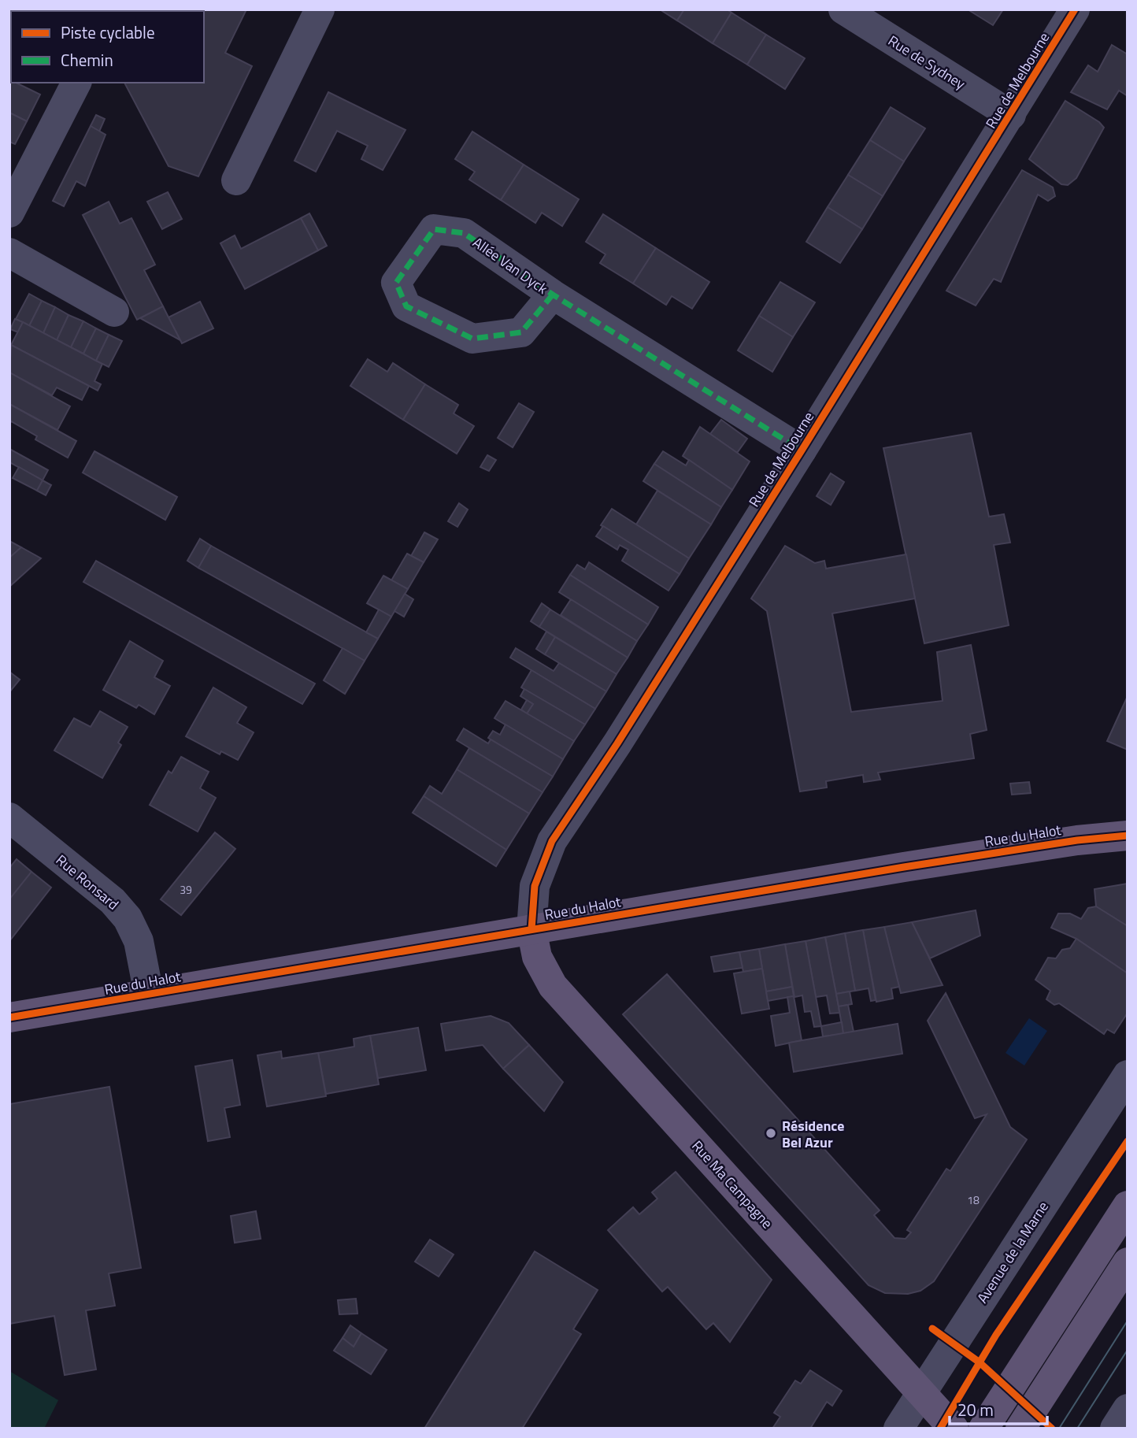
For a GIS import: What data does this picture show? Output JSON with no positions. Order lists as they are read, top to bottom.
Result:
{
  "streets": {
    "main road": ["Rue du Halot", "Rue Ma Campagne"],
    "street": [
      "Rue de Sydney",
      "Rue de Melbourne",
      "Allée Van Dyck",
      "Rue Ronsard",
      "Avenue de la Marne"
    ]
  },
  "crossings": [
    ["Rue de Sydney", "Rue de Melbourne"],
    ["Rue de Melbourne", "Allée Van Dyck"],
    ["Rue de Melbourne", "Rue du Halot"],
    ["Rue de Melbourne", "Rue Ma Campagne"],
    ["Rue du Halot", "Rue Ronsard"],
    ["Rue du Halot", "Rue Ma Campagne"],
    ["Rue Ma Campagne", "Avenue de la Marne"]
  ],
  "places": ["Résidence Bel Azur"],
  "house_numbers": ["39", "18"],
  "legend": ["Piste cyclable", "Chemin"],
  "scale_bar": "20 m"
}
